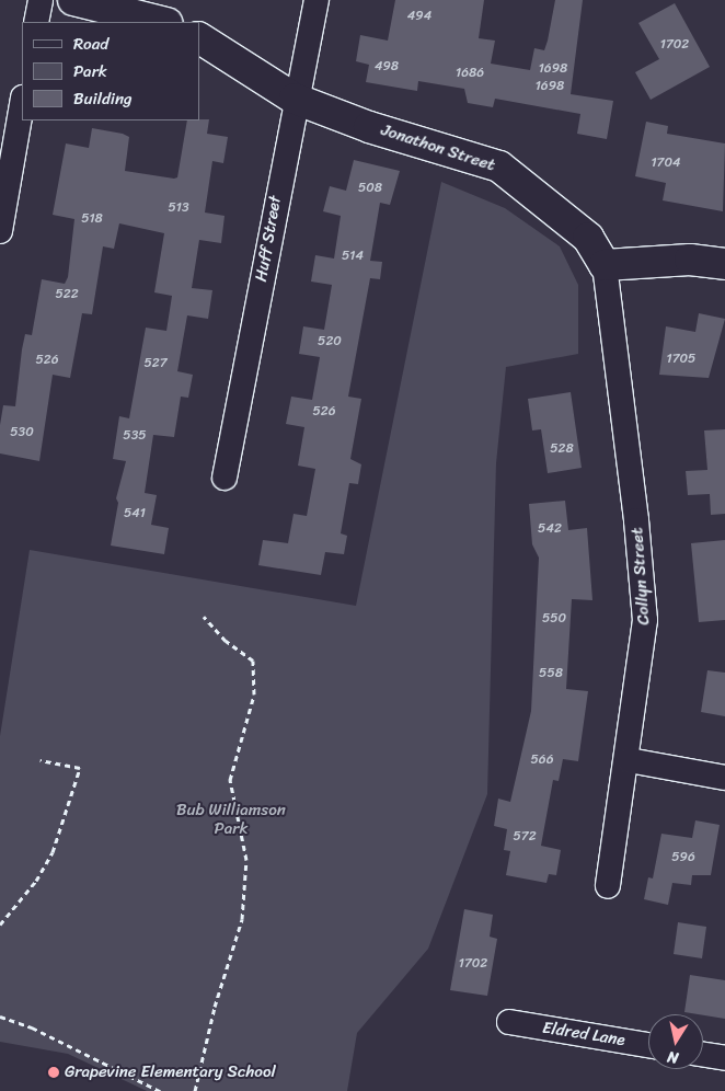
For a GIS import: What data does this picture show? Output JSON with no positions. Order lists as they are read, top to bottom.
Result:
{
  "streets": {
    "street": [
      "Jonathon Street",
      "Huff Street",
      "Collyn Street",
      "Eldred Lane"
    ]
  },
  "crossings": [
    ["Jonathon Street", "Huff Street"],
    ["Jonathon Street", "Collyn Street"]
  ],
  "parks": ["Bub Williamson Park"],
  "places": ["Grapevine Elementary School"],
  "house_numbers": [
    "494",
    "1702",
    "498",
    "1698",
    "1686",
    "1698",
    "1704",
    "508",
    "513",
    "518",
    "514",
    "522",
    "520",
    "1705",
    "526",
    "527",
    "526",
    "530",
    "535",
    "528",
    "541",
    "542",
    "550",
    "558",
    "566",
    "572",
    "596",
    "1702"
  ],
  "legend": ["Road", "Park", "Building"],
  "north": "bottom"
}
